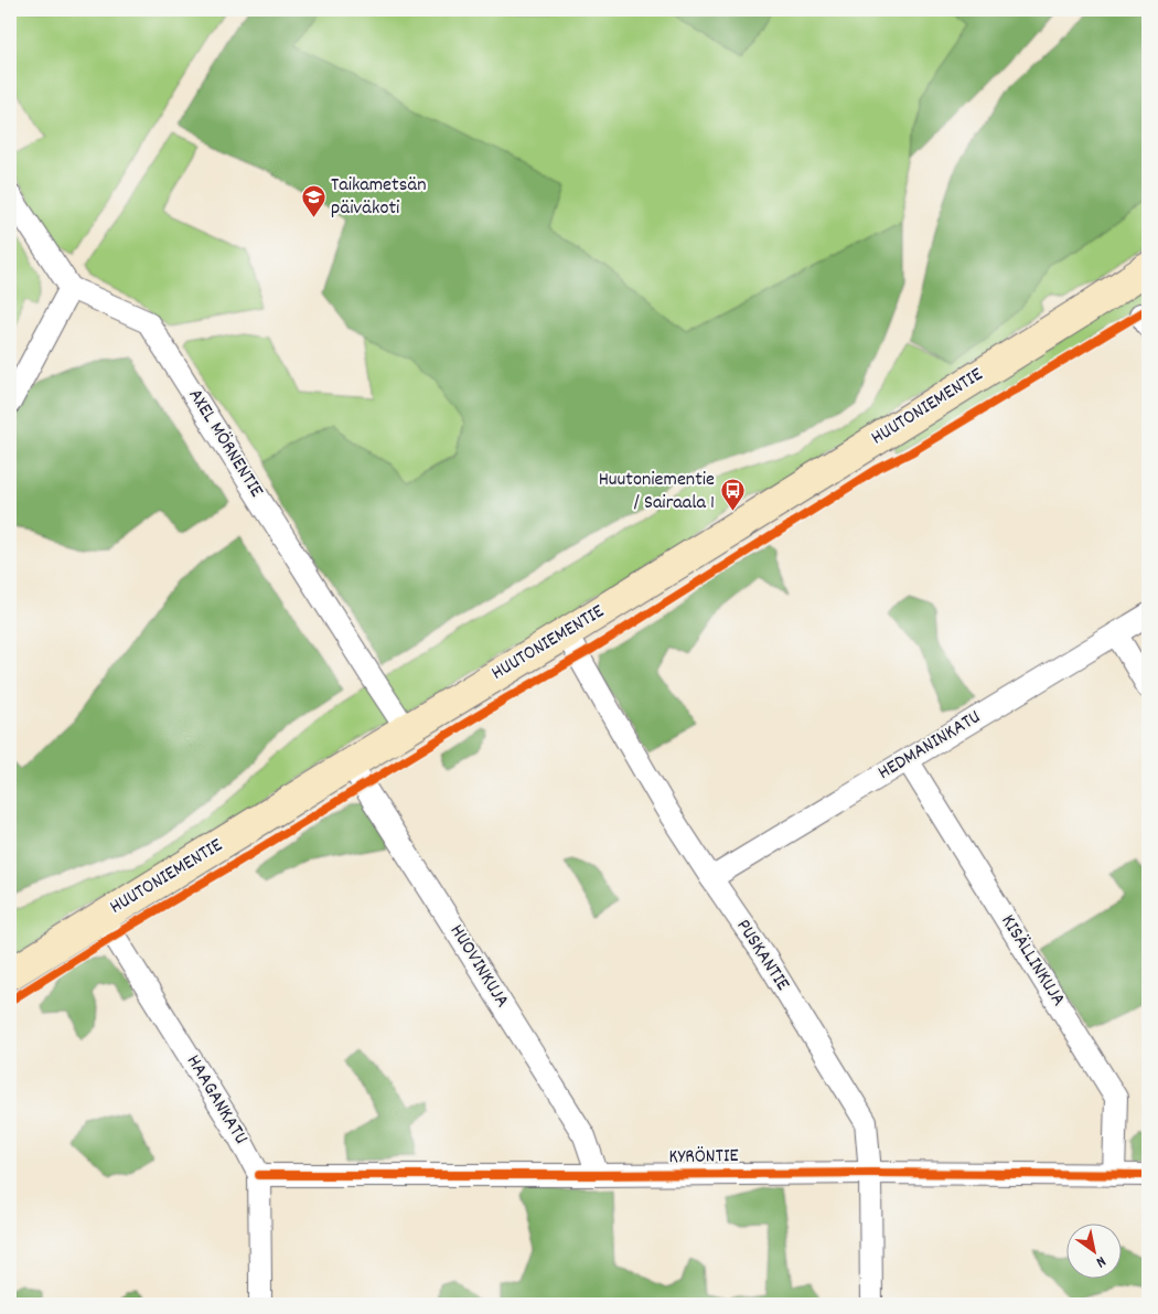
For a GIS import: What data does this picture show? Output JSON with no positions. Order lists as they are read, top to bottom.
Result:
{
  "streets": {
    "main road": ["HUUTONIEMENTIE"],
    "street": [
      "AXEL MÖRNENTIE",
      "HEDMANINKATU",
      "PUSKANTIE",
      "KISÄLLINKUJA",
      "HUOVINKUJA",
      "HAAGANKATU",
      "KYRÖNTIE"
    ]
  },
  "crossings": [
    ["HUUTONIEMENTIE", "AXEL MÖRNENTIE"],
    ["HUUTONIEMENTIE", "PUSKANTIE"],
    ["HUUTONIEMENTIE", "HUOVINKUJA"],
    ["HUUTONIEMENTIE", "HAAGANKATU"],
    ["HEDMANINKATU", "PUSKANTIE"],
    ["HEDMANINKATU", "KISÄLLINKUJA"],
    ["PUSKANTIE", "KYRÖNTIE"],
    ["KISÄLLINKUJA", "KYRÖNTIE"],
    ["HUOVINKUJA", "KYRÖNTIE"],
    ["HAAGANKATU", "KYRÖNTIE"]
  ],
  "places": {
    "school or university": ["Taikametsän päiväkoti"],
    "bus stop": ["Huutoniementie / Sairaala 1"]
  },
  "north": "bottom right"
}
